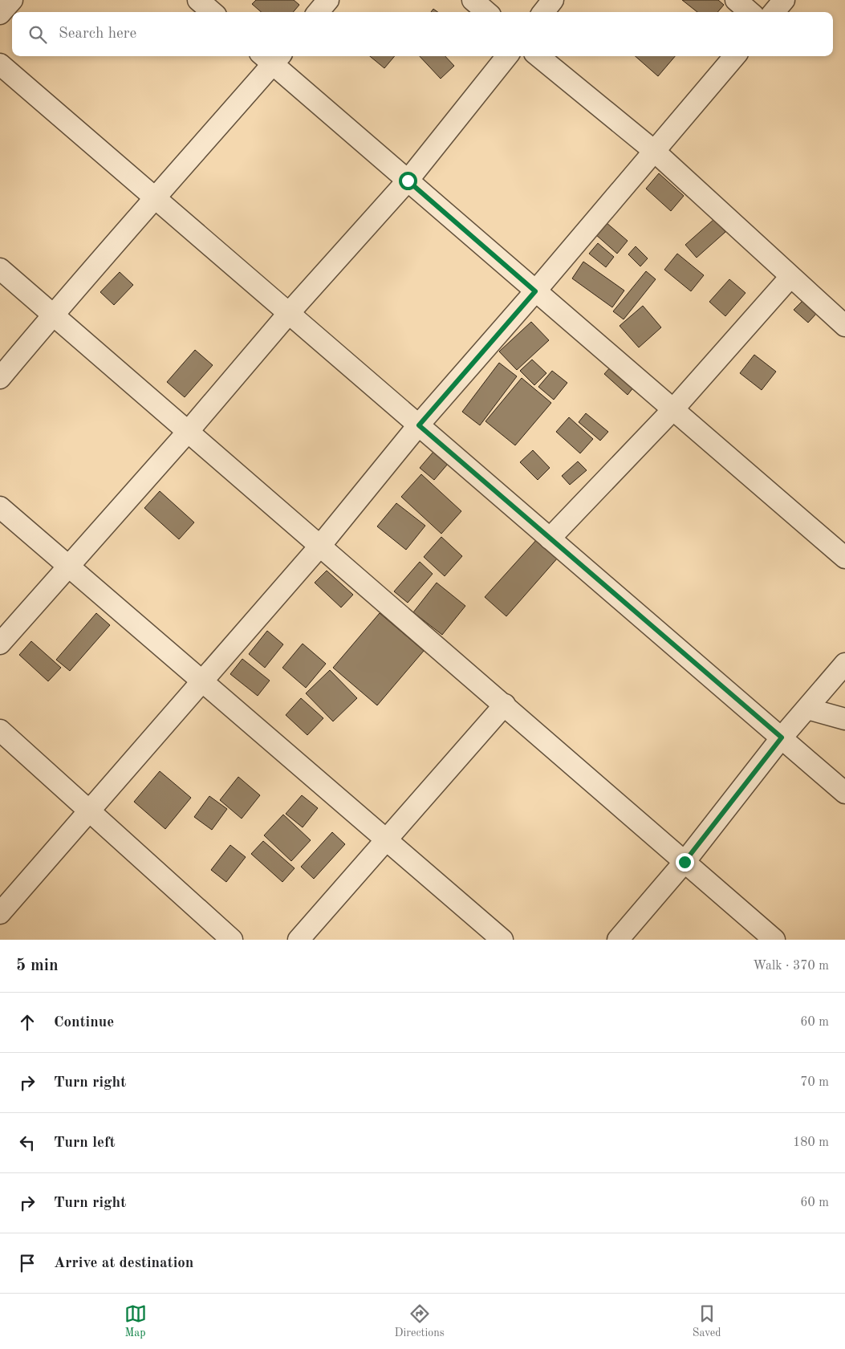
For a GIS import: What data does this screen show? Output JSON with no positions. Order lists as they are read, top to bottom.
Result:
{
  "page": {
    "search": "Search here",
    "heading": ["5 min", "Walk · 370 m"],
    "list": [
      ["Continue", "60 m"],
      ["Turn right", "70 m"],
      ["Turn left", "180 m"],
      ["Turn right", "60 m"],
      "Arrive at destination"
    ],
    "nav": ["Map", "Directions", "Saved"]
  }
}
